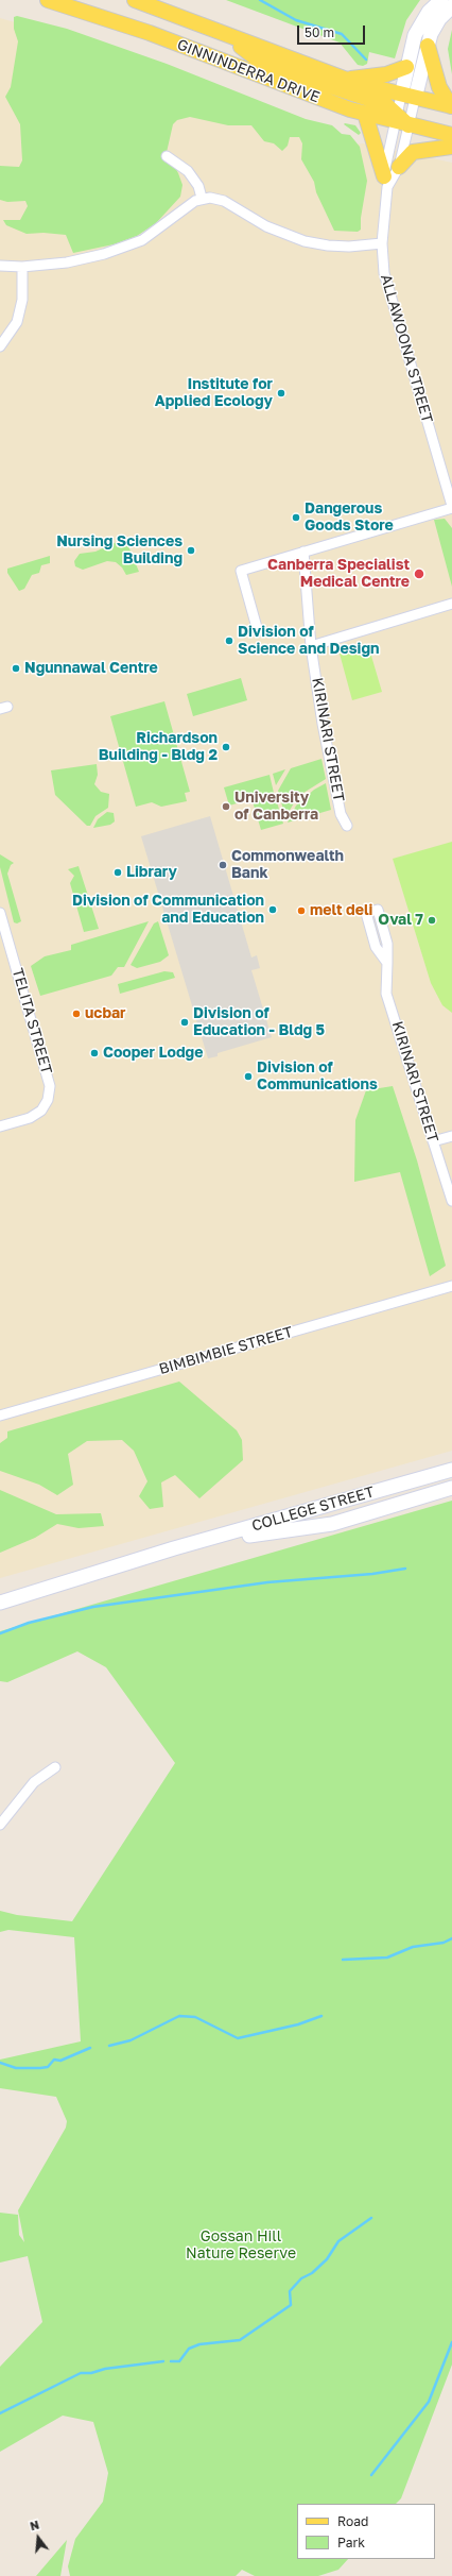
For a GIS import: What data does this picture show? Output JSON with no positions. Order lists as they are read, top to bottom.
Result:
{
  "streets": {
    "main road": ["GINNINDERRA DRIVE"],
    "street": [
      "ALLAWOONA STREET",
      "KIRINARI STREET",
      "TELITA STREET",
      "BIMBIMBIE STREET",
      "COLLEGE STREET"
    ]
  },
  "crossings": [
    ["GINNINDERRA DRIVE", "ALLAWOONA STREET"]
  ],
  "parks": ["Gossan Hill Nature Reserve"],
  "places": [
    "Institute for Applied Ecology",
    "Dangerous Goods Store",
    "Nursing Sciences Building",
    "Canberra Specialist Medical Centre",
    "Division of Science and Design",
    "Ngunnawal Centre",
    "Richardson Building - Bldg 2",
    "University of Canberra",
    "Commonwealth Bank",
    "Library",
    "Division of Communication and Education",
    "melt deli",
    "Oval 7",
    "ucbar",
    "Division of Education - Bldg 5",
    "Cooper Lodge",
    "Division of Communications"
  ],
  "legend": ["Road", "Park"],
  "scale_bar": "50 m",
  "north": "top"
}
